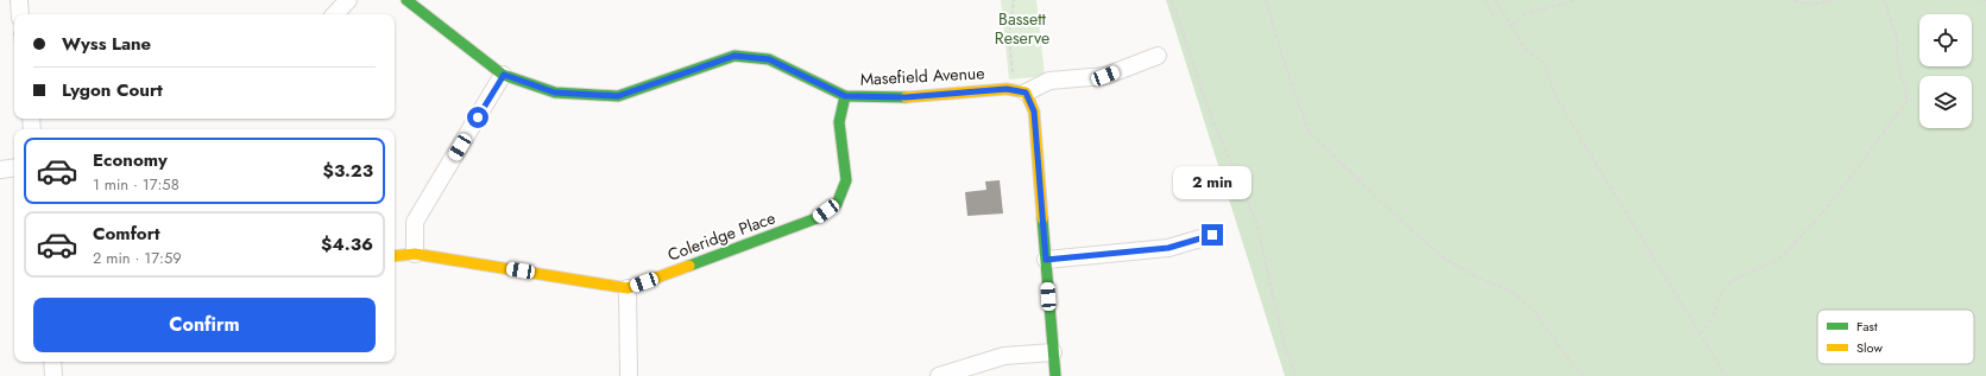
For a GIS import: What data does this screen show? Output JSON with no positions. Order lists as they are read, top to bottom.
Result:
{
  "streets": {
    "street": ["Masefield Avenue", "Coleridge Place"]
  },
  "crossings": [
    ["Masefield Avenue", "Coleridge Place"]
  ],
  "parks": ["Bassett Reserve"],
  "legend": ["Fast", "Slow"],
  "page": {
    "banner": ["Wyss Lane", "Lygon Court"],
    "list": [
      {
        "name": "Economy",
        "note": "1 min · 17:58",
        "value": "$3.23"
      },
      {
        "name": "Comfort",
        "note": "2 min · 17:59",
        "value": "$4.36"
      }
    ],
    "bubble": "2 min",
    "buttons": "Confirm"
  }
}
